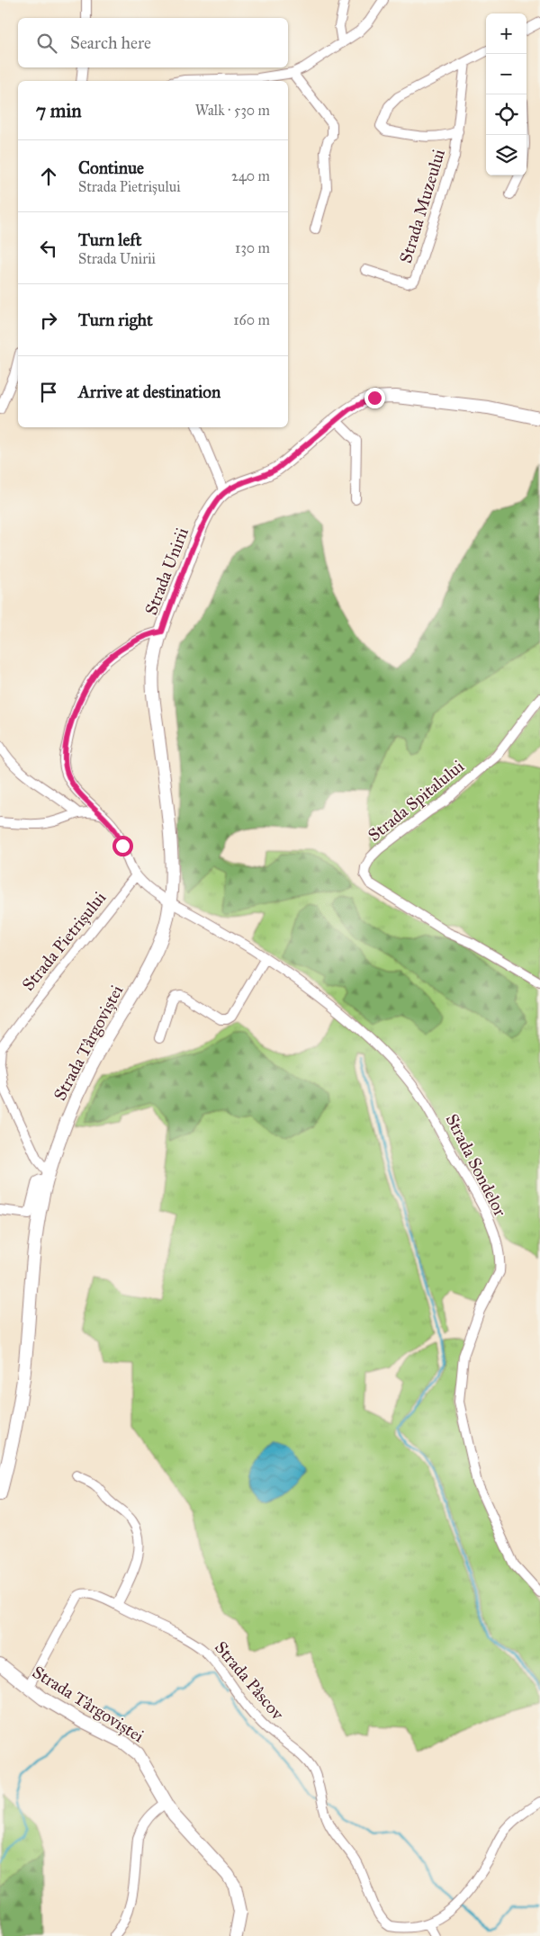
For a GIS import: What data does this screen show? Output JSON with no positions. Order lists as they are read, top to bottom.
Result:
{
  "streets": {
    "main road": ["Strada Unirii", "Strada Târgoviștei"],
    "street": [
      "Strada Muzeului",
      "Strada Spitalului",
      "Strada Pietrișului",
      "Strada Sondelor",
      "Strada Pâscov"
    ]
  },
  "crossings": [
    ["Strada Unirii", "Strada Târgoviștei"],
    ["Strada Unirii", "Strada Sondelor"],
    ["Strada Pietrișului", "Strada Târgoviștei"],
    ["Strada Târgoviștei", "Strada Sondelor"],
    ["Strada Târgoviștei", "Strada Pâscov"]
  ],
  "page": {
    "map_buttons": ["+", "−"],
    "search": "Search here",
    "heading": ["7 min", "Walk · 530 m"],
    "list": [
      ["Continue", "Strada Pietrișului", "240 m"],
      ["Turn left", "Strada Unirii", "130 m"],
      ["Turn right", "160 m"],
      "Arrive at destination"
    ]
  }
}
